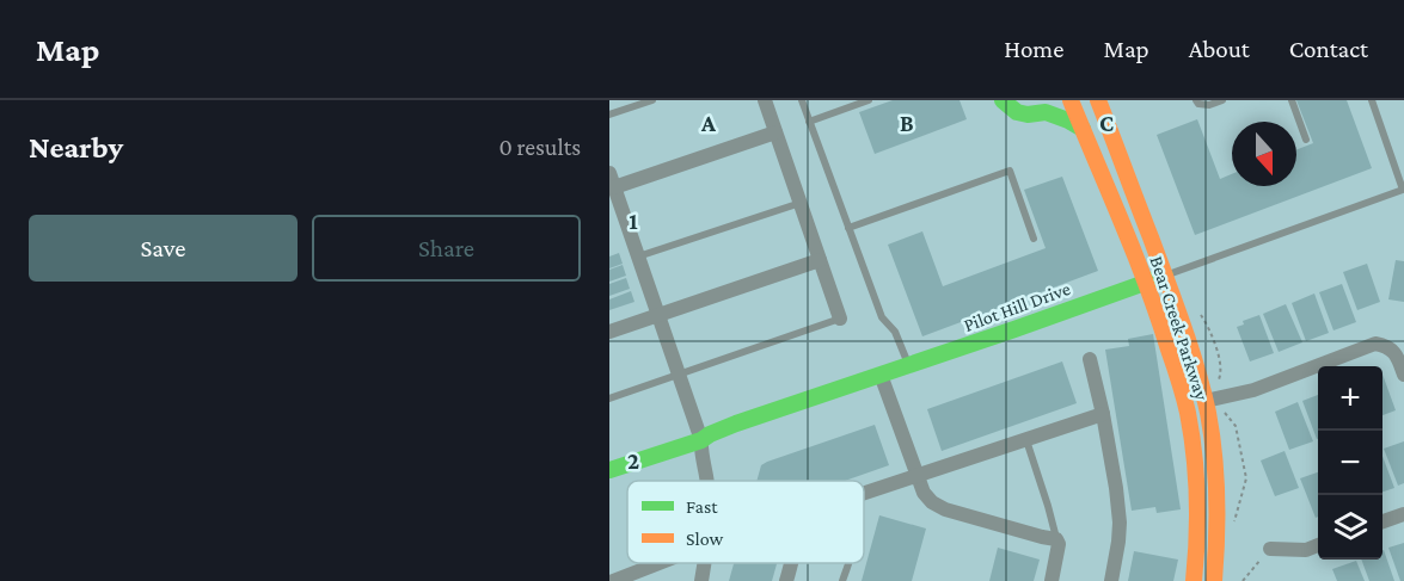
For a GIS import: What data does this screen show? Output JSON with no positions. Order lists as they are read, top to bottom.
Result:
{
  "streets": {
    "street": ["Pilot Hill Drive", "Bear Creek Parkway"]
  },
  "crossings": [
    ["Pilot Hill Drive", "Bear Creek Parkway"]
  ],
  "legend": ["Fast", "Slow"],
  "north": "bottom",
  "page": {
    "header": "Map",
    "nav": [
      "Home",
      "Map",
      "About",
      "Contact"
    ],
    "heading": ["Nearby", "0 results"],
    "buttons": ["Save", "Share"],
    "map_buttons": ["+", "−"]
  },
  "grid": {
    "columns": ["A", "B", "C"],
    "rows": ["1", "2"]
  }
}
